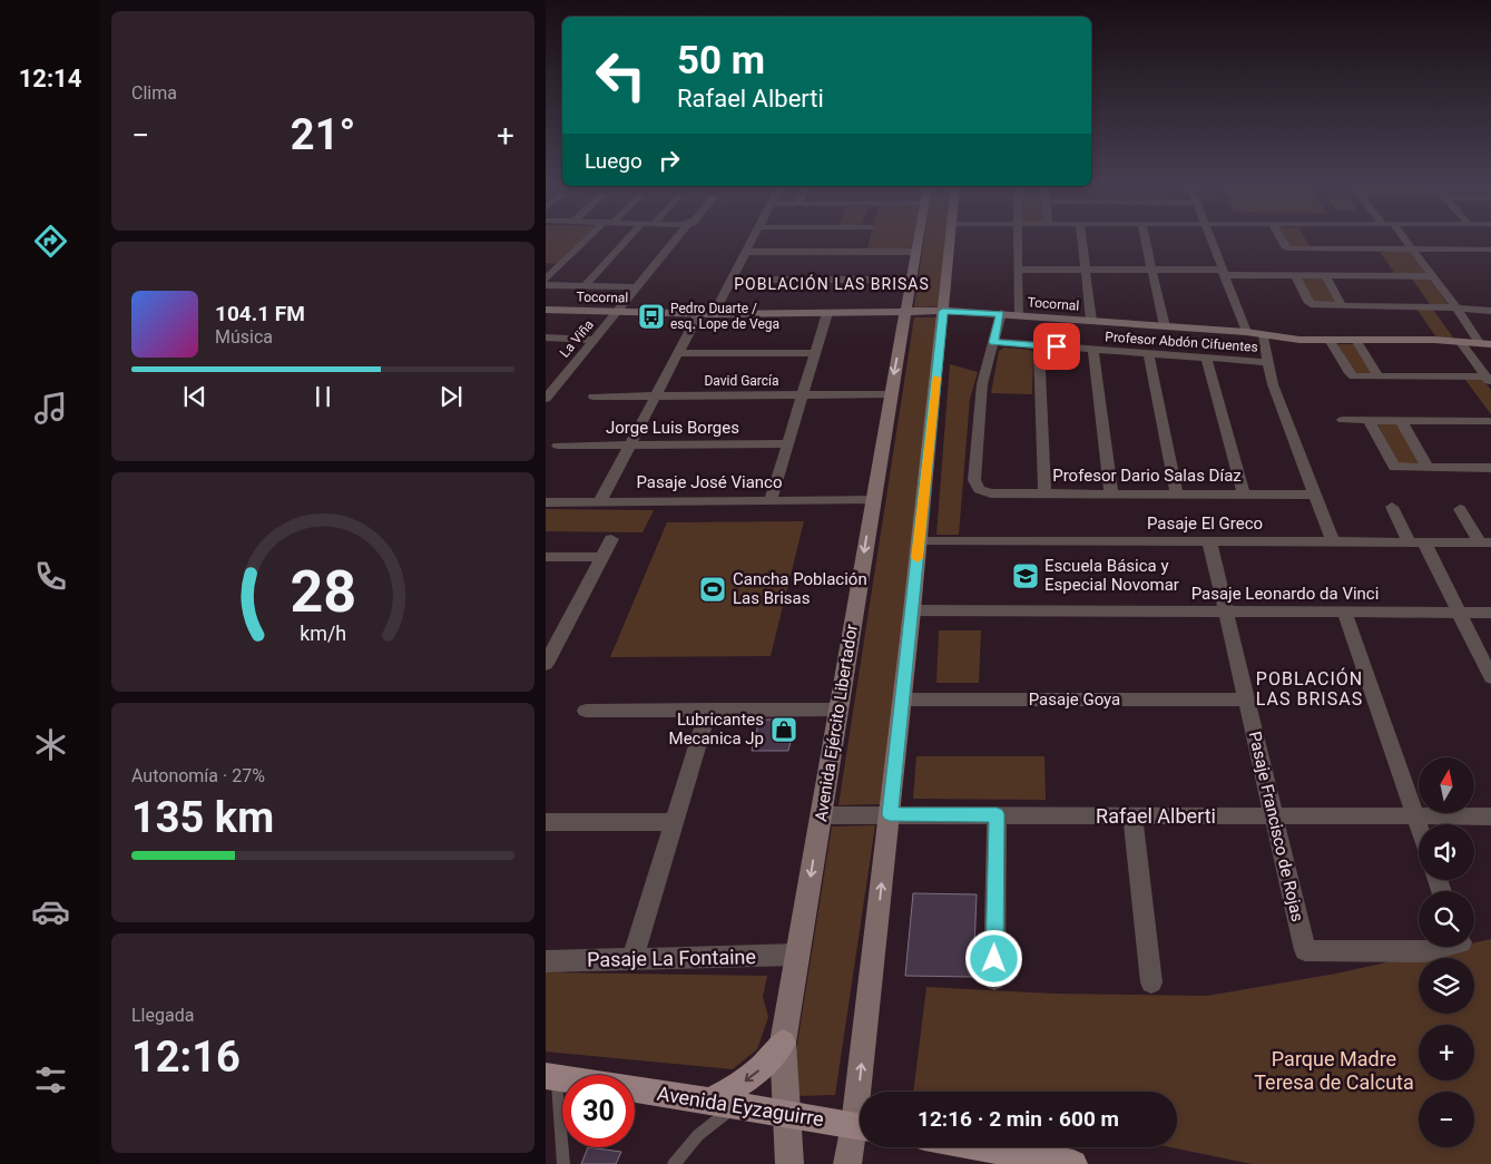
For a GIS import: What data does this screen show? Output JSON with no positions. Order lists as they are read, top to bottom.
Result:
{
  "streets": {
    "main road": ["Tocornal", "Avenida Ejército Libertador", "Avenida Eyzaguirre"],
    "street": [
      "La Viña",
      "Profesor Abdón Cifuentes",
      "David García",
      "Jorge Luis Borges",
      "Profesor Dario Salas Díaz",
      "Pasaje José Vianco",
      "Pasaje El Greco",
      "Pasaje Leonardo da Vinci",
      "Pasaje Goya",
      "Rafael Alberti",
      "Pasaje Francisco de Rojas",
      "Pasaje La Fontaine"
    ]
  },
  "crossings": [
    ["Tocornal", "La Viña"],
    ["Tocornal", "Avenida Ejército Libertador"],
    ["Profesor Abdón Cifuentes", "Profesor Dario Salas Díaz"],
    ["David García", "Avenida Ejército Libertador"],
    ["Pasaje José Vianco", "Avenida Ejército Libertador"],
    ["Pasaje El Greco", "Pasaje Francisco de Rojas"],
    ["Pasaje Leonardo da Vinci", "Pasaje Francisco de Rojas"],
    ["Pasaje Goya", "Pasaje Francisco de Rojas"],
    ["Avenida Ejército Libertador", "Rafael Alberti"],
    ["Avenida Ejército Libertador", "Pasaje La Fontaine"],
    ["Avenida Ejército Libertador", "Avenida Eyzaguirre"],
    ["Rafael Alberti", "Pasaje Francisco de Rojas"]
  ],
  "districts": ["POBLACIÓN LAS BRISAS", "POBLACIÓN LAS BRISAS"],
  "parks": ["Parque Madre Teresa de Calcuta"],
  "places": {
    "bus stop": ["Pedro Duarte / esq. Lope de Vega"],
    "school or university": ["Escuela Básica y Especial Novomar"],
    "sports": ["Cancha Población Las Brisas"],
    "shop": ["Lubricantes Mecanica Jp"]
  },
  "north": "top",
  "page": {
    "tabs": "12:14",
    "tile": [
      "Clima",
      ["Autonomía · 27%", "135 km"],
      ["Llegada", "12:16"]
    ],
    "turn": ["50 m", "Rafael Alberti"],
    "heat": ["−", "21°", "+"],
    "then": "Luego",
    "song": ["104.1 FM", "Música"],
    "map_buttons": ["+", "−"],
    "limit": "30",
    "trip": "12:16 · 2 min · 600 m",
    "gauge": ["28", "km/h"]
  }
}
